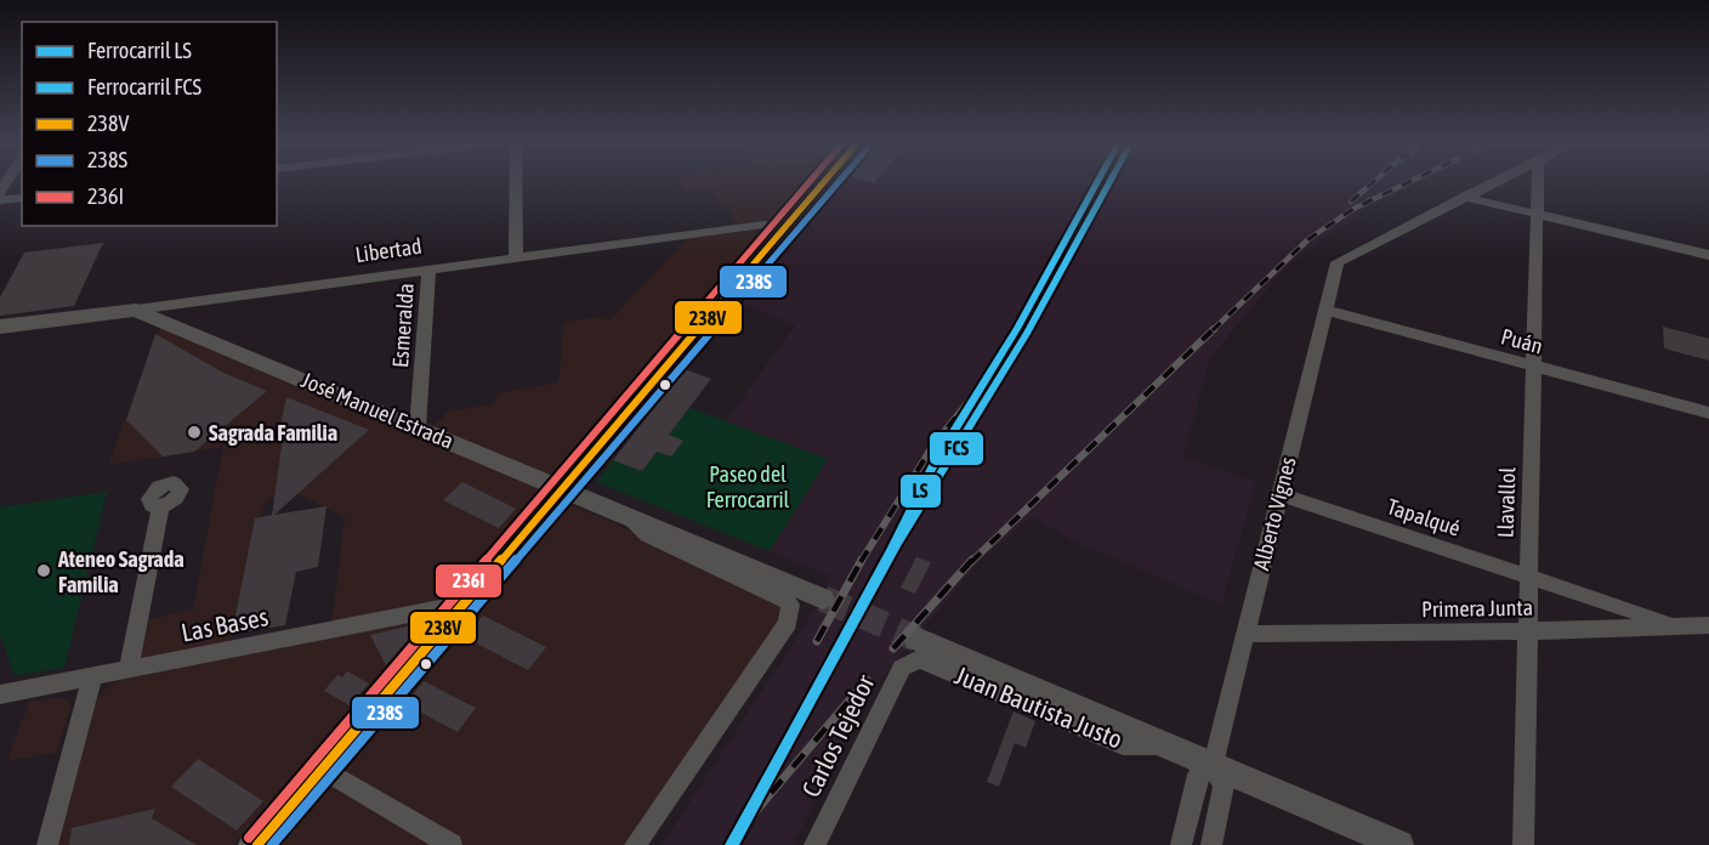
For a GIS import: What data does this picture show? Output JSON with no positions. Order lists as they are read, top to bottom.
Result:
{
  "streets": {
    "street": [
      "Libertad",
      "Esmeralda",
      "Puán",
      "José Manuel Estrada",
      "Llavallol",
      "Alberto Vignes",
      "Tapalqué",
      "Primera Junta",
      "Las Bases",
      "Juan Bautista Justo",
      "Carlos Tejedor"
    ]
  },
  "crossings": [
    ["Libertad", "Esmeralda"],
    ["Libertad", "José Manuel Estrada"],
    ["Esmeralda", "José Manuel Estrada"],
    ["Puán", "Llavallol"],
    ["Puán", "Alberto Vignes"],
    ["Llavallol", "Tapalqué"],
    ["Llavallol", "Primera Junta"],
    ["Alberto Vignes", "Tapalqué"],
    ["Alberto Vignes", "Primera Junta"],
    ["Alberto Vignes", "Juan Bautista Justo"],
    ["Tapalqué", "Primera Junta"],
    ["Juan Bautista Justo", "Carlos Tejedor"]
  ],
  "parks": ["Paseo del Ferrocarril"],
  "places": ["Sagrada Familia", "Ateneo Sagrada Familia"],
  "lines": [
    "rail line LS",
    "rail line FCS",
    "transit line 238V",
    "transit line 238S",
    "transit line 236I"
  ],
  "legend": [
    "Ferrocarril LS",
    "Ferrocarril FCS",
    "238V",
    "238S",
    "236I"
  ]
}
